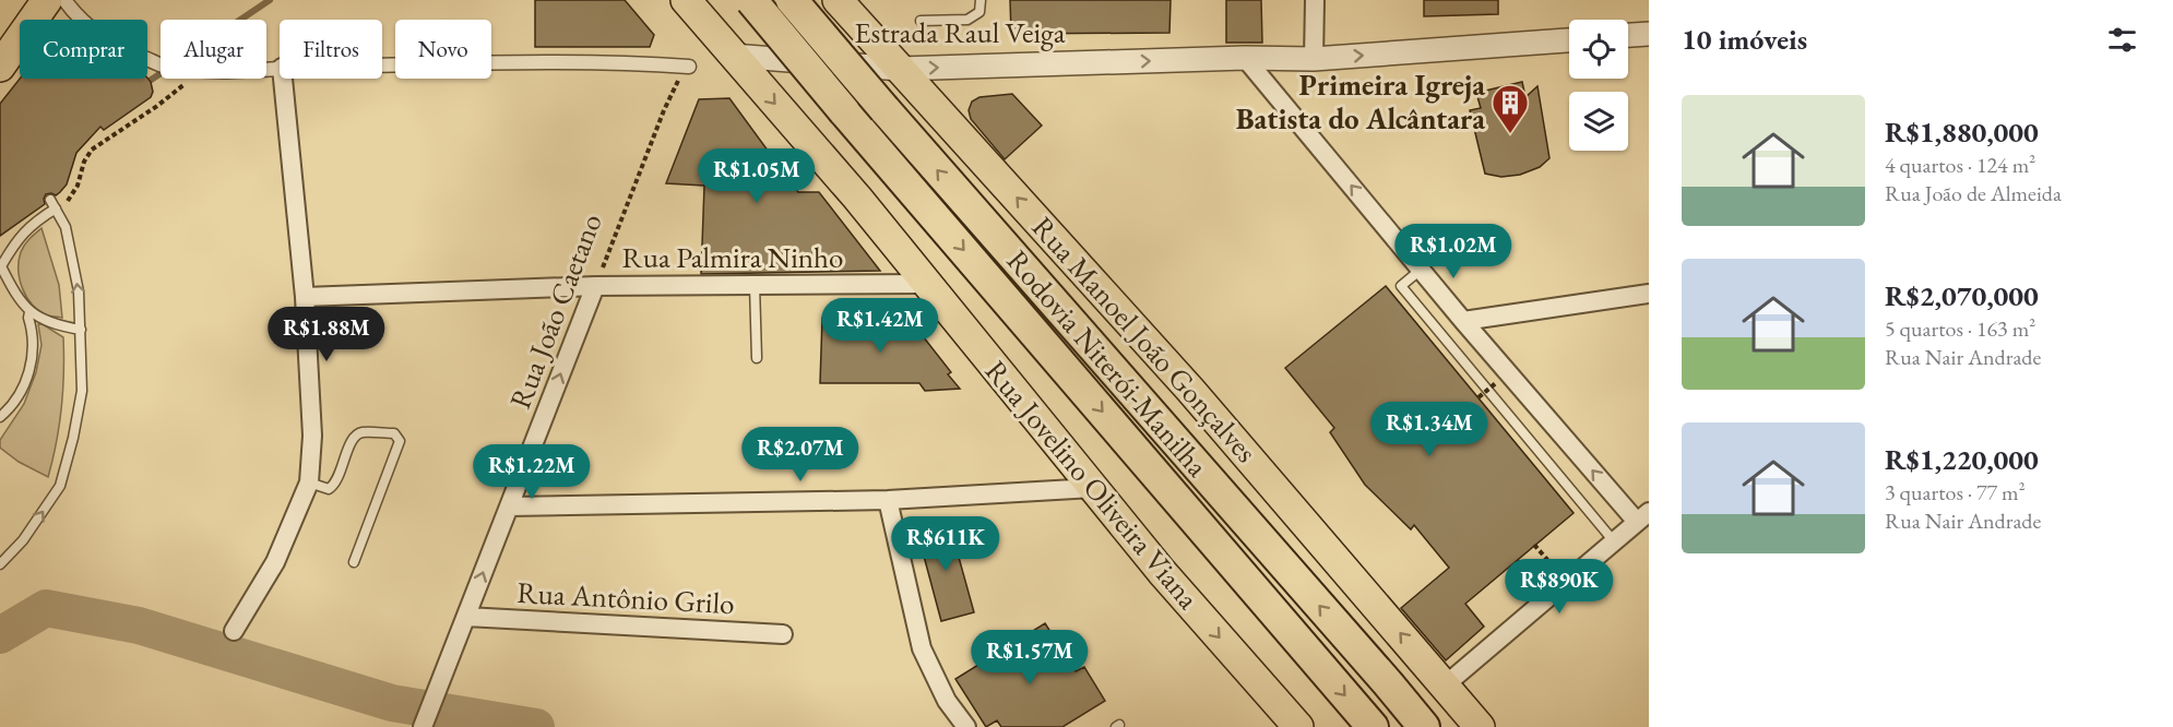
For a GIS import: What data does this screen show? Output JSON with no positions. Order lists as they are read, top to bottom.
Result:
{
  "streets": {
    "highway": ["Rodovia Niterói-Manilha"],
    "main road": ["Rua Manoel João Gonçalves", "Rua Jovelino Oliveira Viana"],
    "street": [
      "Estrada Raul Veiga",
      "Rua Palmira Ninho",
      "Rua João Caetano",
      "Rua Antônio Grilo"
    ]
  },
  "crossings": [
    ["Estrada Raul Veiga", "Rua Manoel João Gonçalves"],
    ["Estrada Raul Veiga", "Rua Jovelino Oliveira Viana"],
    ["Rua Palmira Ninho", "Rua João Caetano"],
    ["Rua Palmira Ninho", "Rua Jovelino Oliveira Viana"],
    ["Rua João Caetano", "Rua Antônio Grilo"]
  ],
  "one_way": [
    "Estrada Raul Veiga",
    "Rua João Caetano",
    "Rua Manoel João Gonçalves",
    "Rua Jovelino Oliveira Viana"
  ],
  "places": {
    "building": ["Primeira Igreja Batista do Alcântara"]
  },
  "page": {
    "heading": "10 imóveis",
    "chip": [
      "Comprar",
      "Alugar",
      "Filtros",
      "Novo"
    ],
    "list": [
      {
        "name": "R$1,880,000",
        "note": "4 quartos · 124 m² · Rua João de Almeida"
      },
      {
        "name": "R$2,070,000",
        "note": "5 quartos · 163 m² · Rua Nair Andrade"
      },
      {
        "name": "R$1,220,000",
        "note": "3 quartos · 77 m² · Rua Nair Andrade"
      }
    ],
    "price": [
      "R$1.05M",
      "R$1.02M",
      "R$1.42M",
      "R$1.88M",
      "R$1.34M",
      "R$2.07M",
      "R$1.22M",
      "R$611K",
      "R$890K",
      "R$1.57M"
    ]
  }
}
